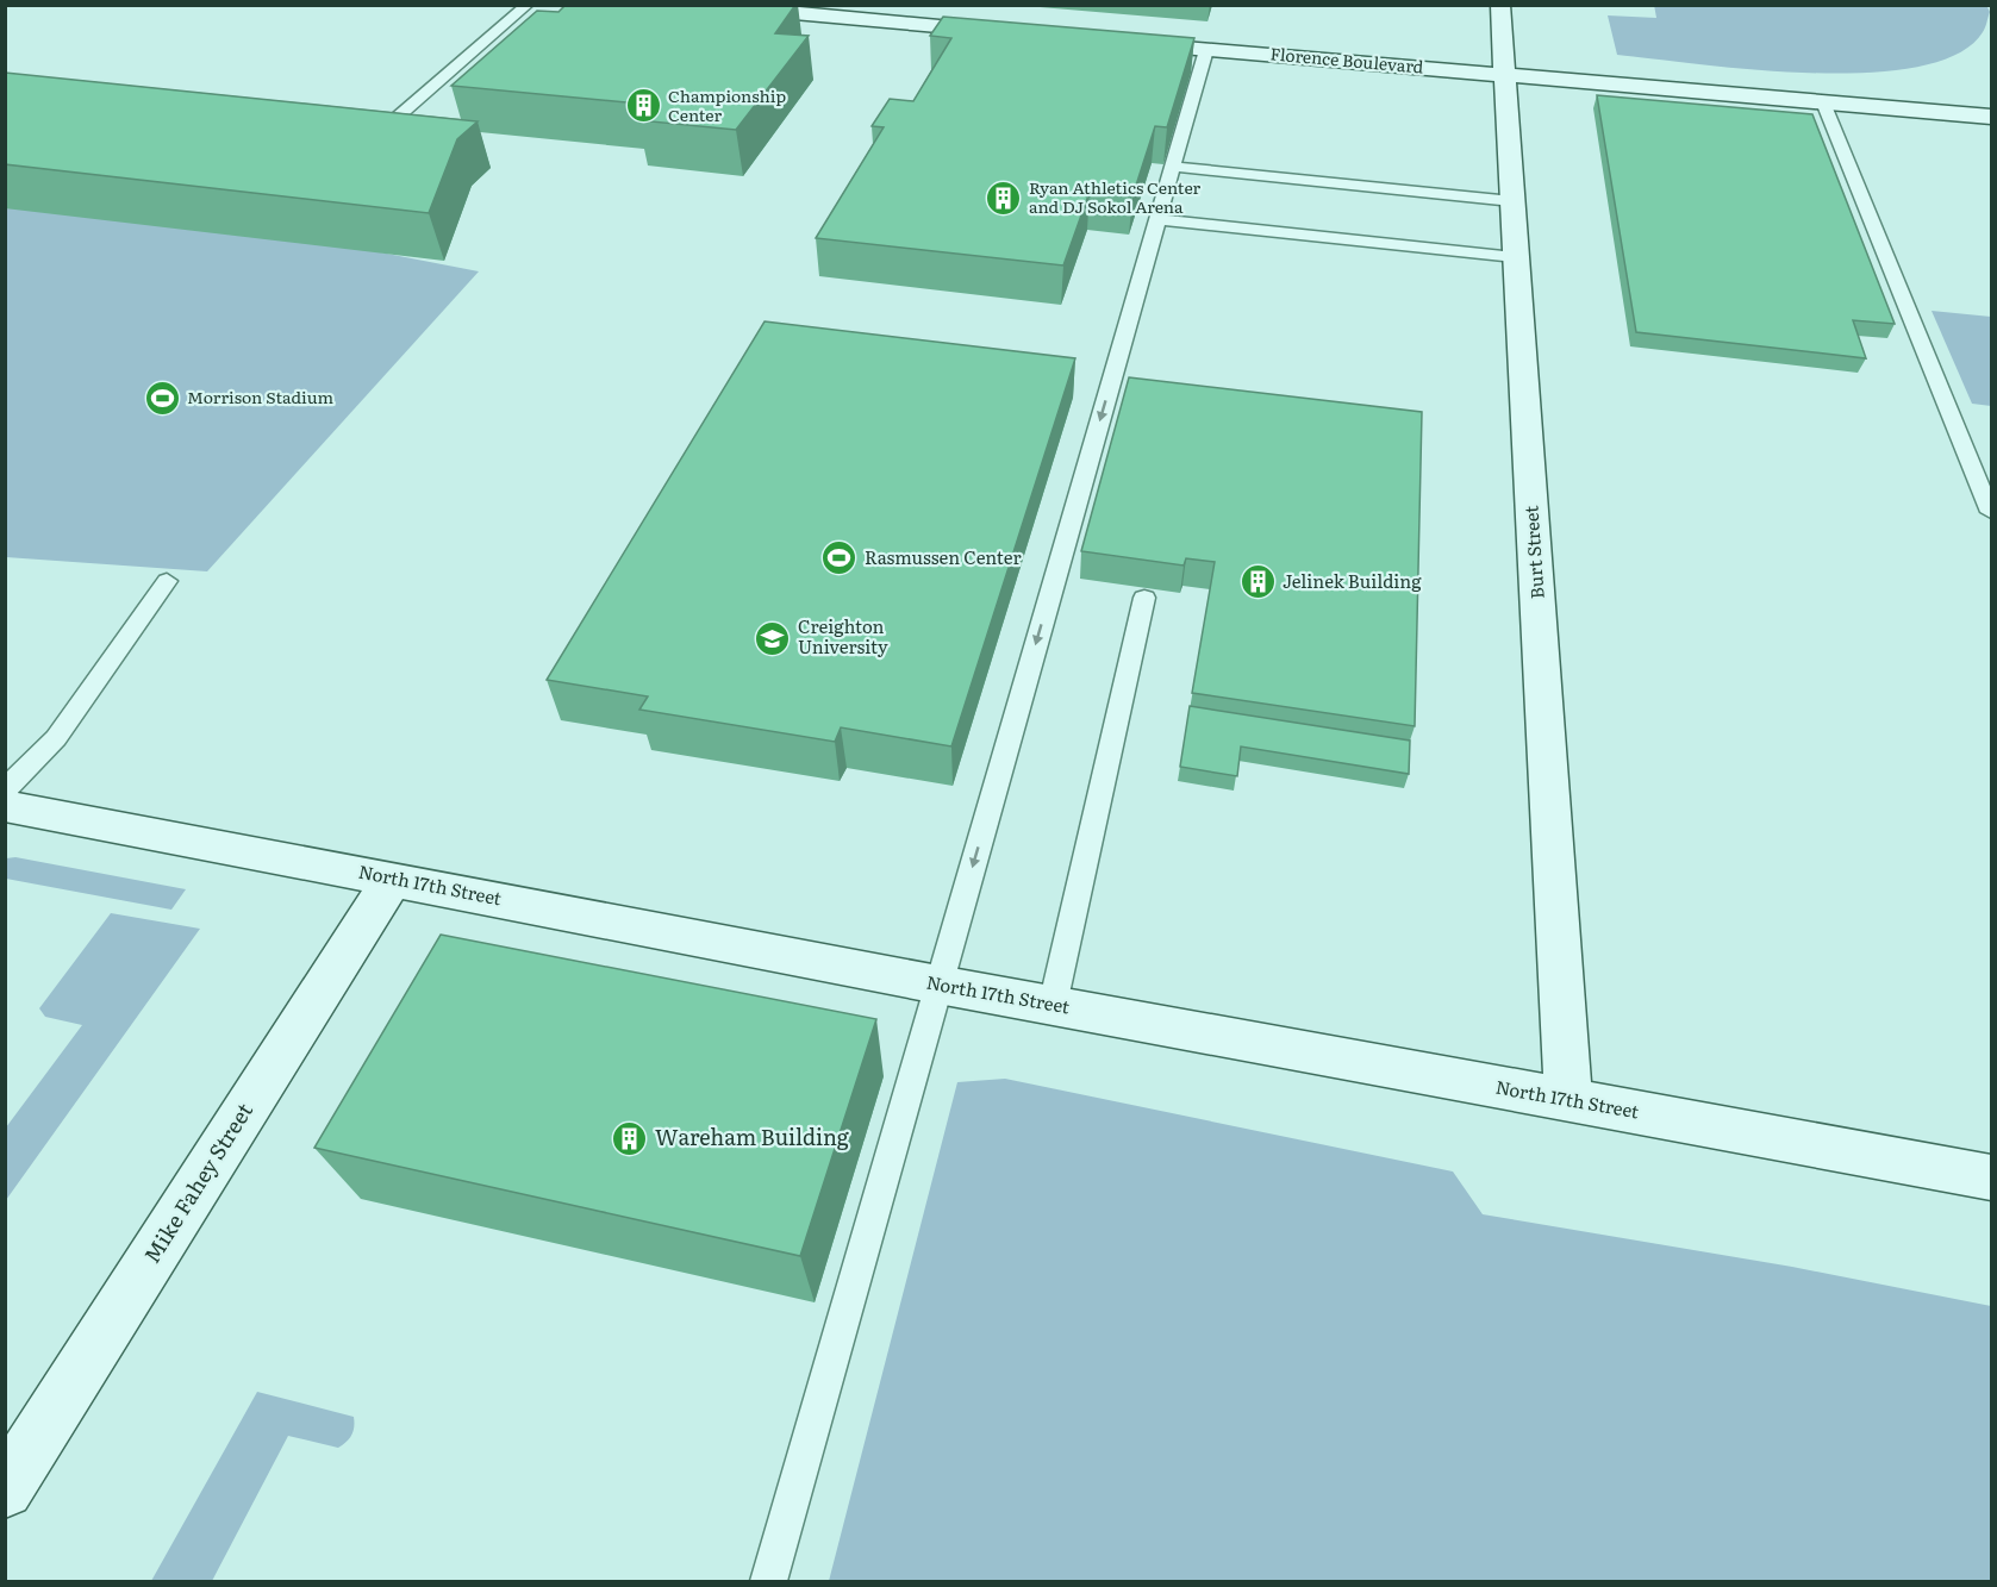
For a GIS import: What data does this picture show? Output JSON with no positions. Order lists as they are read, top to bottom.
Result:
{
  "streets": {
    "street": [
      "Florence Boulevard",
      "Burt Street",
      "North 17th Street",
      "Mike Fahey Street"
    ]
  },
  "crossings": [
    ["Florence Boulevard", "Burt Street"],
    ["Burt Street", "North 17th Street"],
    ["North 17th Street", "Mike Fahey Street"]
  ],
  "places": {
    "building": [
      "Championship Center",
      "Ryan Athletics Center and DJ Sokol Arena",
      "Jelinek Building",
      "Wareham Building"
    ],
    "sports": ["Morrison Stadium", "Rasmussen Center"],
    "school or university": ["Creighton University"]
  }
}
